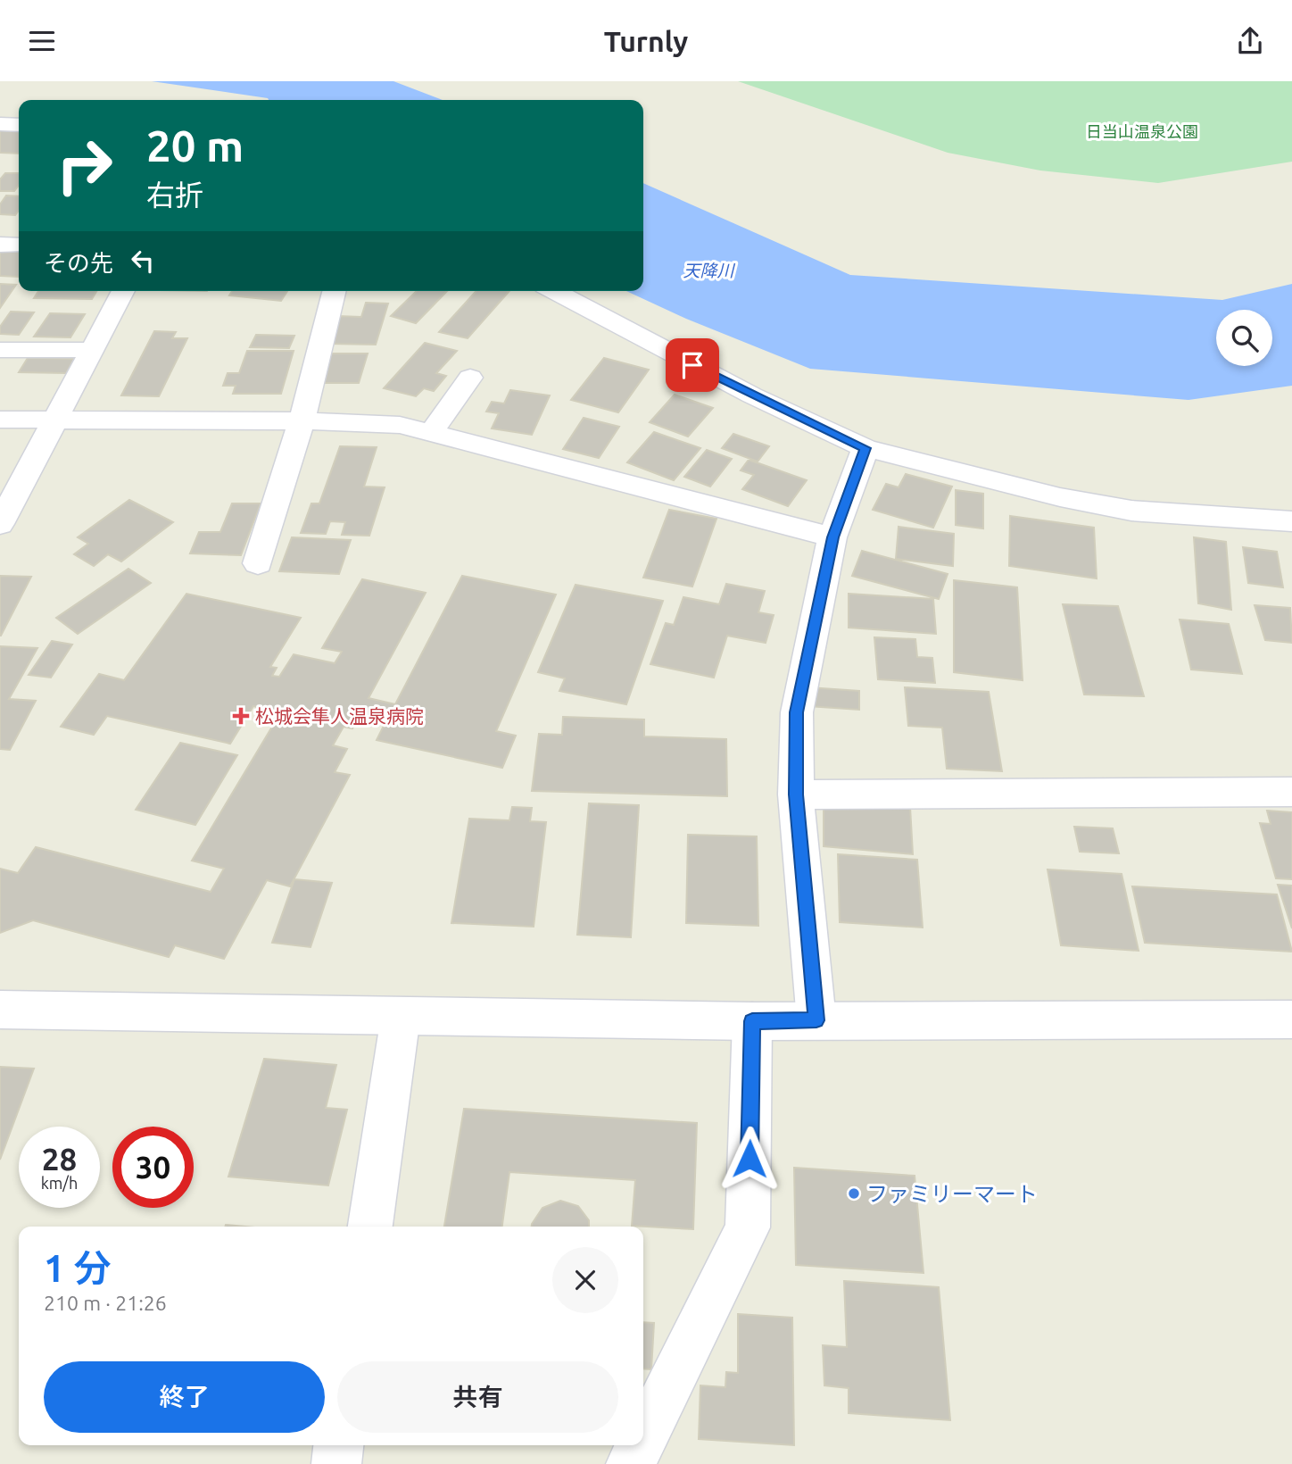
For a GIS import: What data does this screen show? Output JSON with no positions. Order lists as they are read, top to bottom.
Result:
{
  "water": ["天降川"],
  "parks": ["日当山温泉公園"],
  "places": {
    "health": ["松城会隼人温泉病院"],
    "other": ["ファミリーマート"]
  },
  "page": {
    "header": "Turnly",
    "turn": ["20 m", "右折"],
    "then": "その先",
    "speed": "28 km/h",
    "limit": "30",
    "heading": ["1 分", "210 m · 21:26"],
    "buttons": ["終了", "共有"]
  }
}
